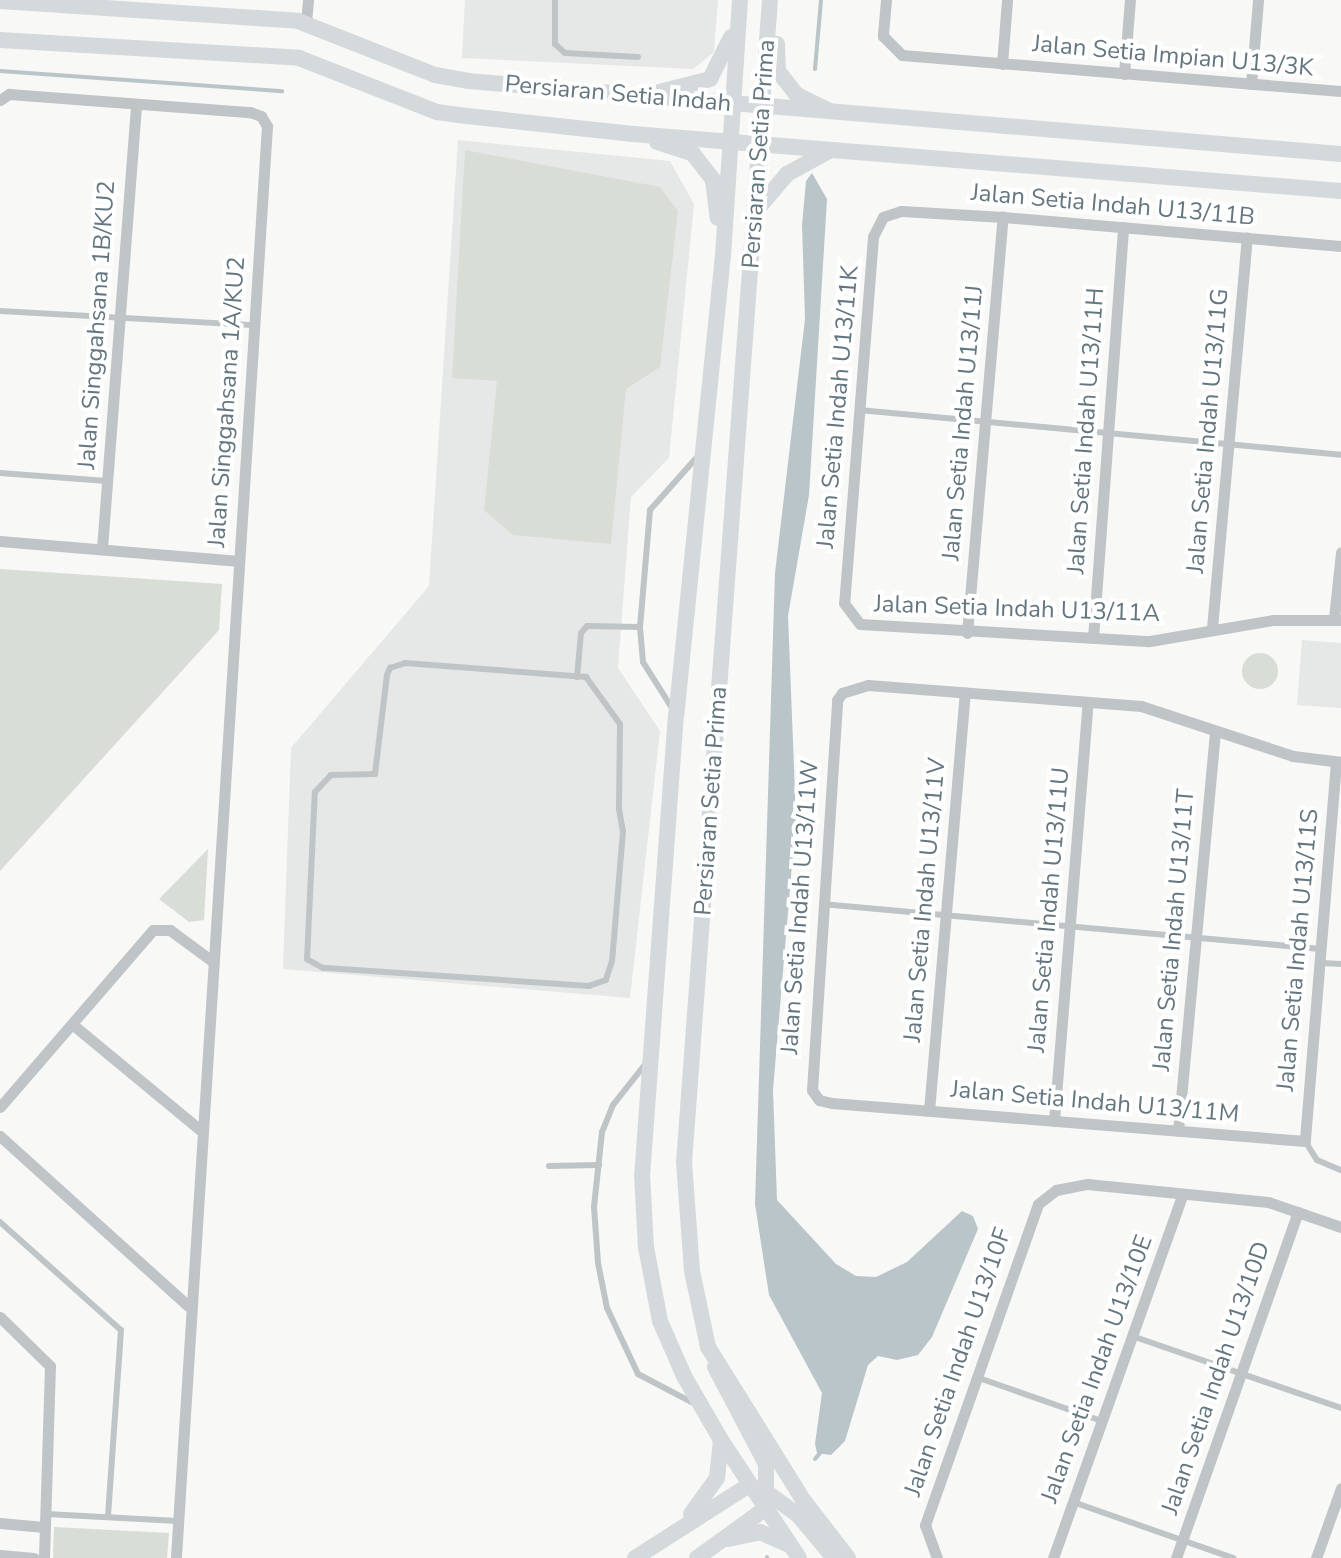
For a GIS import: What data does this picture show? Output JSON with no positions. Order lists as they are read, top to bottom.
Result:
{
  "streets": {
    "street": [
      "Jalan Setia Impian U13/3K",
      "Persiaran Setia Indah",
      "Persiaran Setia Prima",
      "Jalan Setia Indah U13/11B",
      "Jalan Singgahsana 1B/KU2",
      "Jalan Singgahsana 1A/KU2",
      "Jalan Setia Indah U13/11K",
      "Jalan Setia Indah U13/11J",
      "Jalan Setia Indah U13/11H",
      "Jalan Setia Indah U13/11G",
      "Jalan Setia Indah U13/11A",
      "Jalan Setia Indah U13/11V",
      "Jalan Setia Indah U13/11W",
      "Jalan Setia Indah U13/11U",
      "Jalan Setia Indah U13/11T",
      "Jalan Setia Indah U13/11S",
      "Jalan Setia Indah U13/11M",
      "Jalan Setia Indah U13/10F",
      "Jalan Setia Indah U13/10E",
      "Jalan Setia Indah U13/10D"
    ]
  },
  "crossings": [
    ["Persiaran Setia Indah", "Persiaran Setia Prima"],
    ["Jalan Setia Indah U13/11B", "Jalan Setia Indah U13/11K"],
    ["Jalan Setia Indah U13/11B", "Jalan Setia Indah U13/11J"],
    ["Jalan Setia Indah U13/11B", "Jalan Setia Indah U13/11H"],
    ["Jalan Setia Indah U13/11B", "Jalan Setia Indah U13/11G"],
    ["Jalan Singgahsana 1B/KU2", "Jalan Singgahsana 1A/KU2"],
    ["Jalan Setia Indah U13/11K", "Jalan Setia Indah U13/11A"],
    ["Jalan Setia Indah U13/11J", "Jalan Setia Indah U13/11A"],
    ["Jalan Setia Indah U13/11H", "Jalan Setia Indah U13/11A"],
    ["Jalan Setia Indah U13/11G", "Jalan Setia Indah U13/11A"],
    ["Jalan Setia Indah U13/11V", "Jalan Setia Indah U13/11W"],
    ["Jalan Setia Indah U13/11V", "Jalan Setia Indah U13/11M"],
    ["Jalan Setia Indah U13/11W", "Jalan Setia Indah U13/11M"],
    ["Jalan Setia Indah U13/11U", "Jalan Setia Indah U13/11M"],
    ["Jalan Setia Indah U13/11T", "Jalan Setia Indah U13/11M"],
    ["Jalan Setia Indah U13/11S", "Jalan Setia Indah U13/11M"],
    ["Jalan Setia Indah U13/10F", "Jalan Setia Indah U13/10E"]
  ]
}
